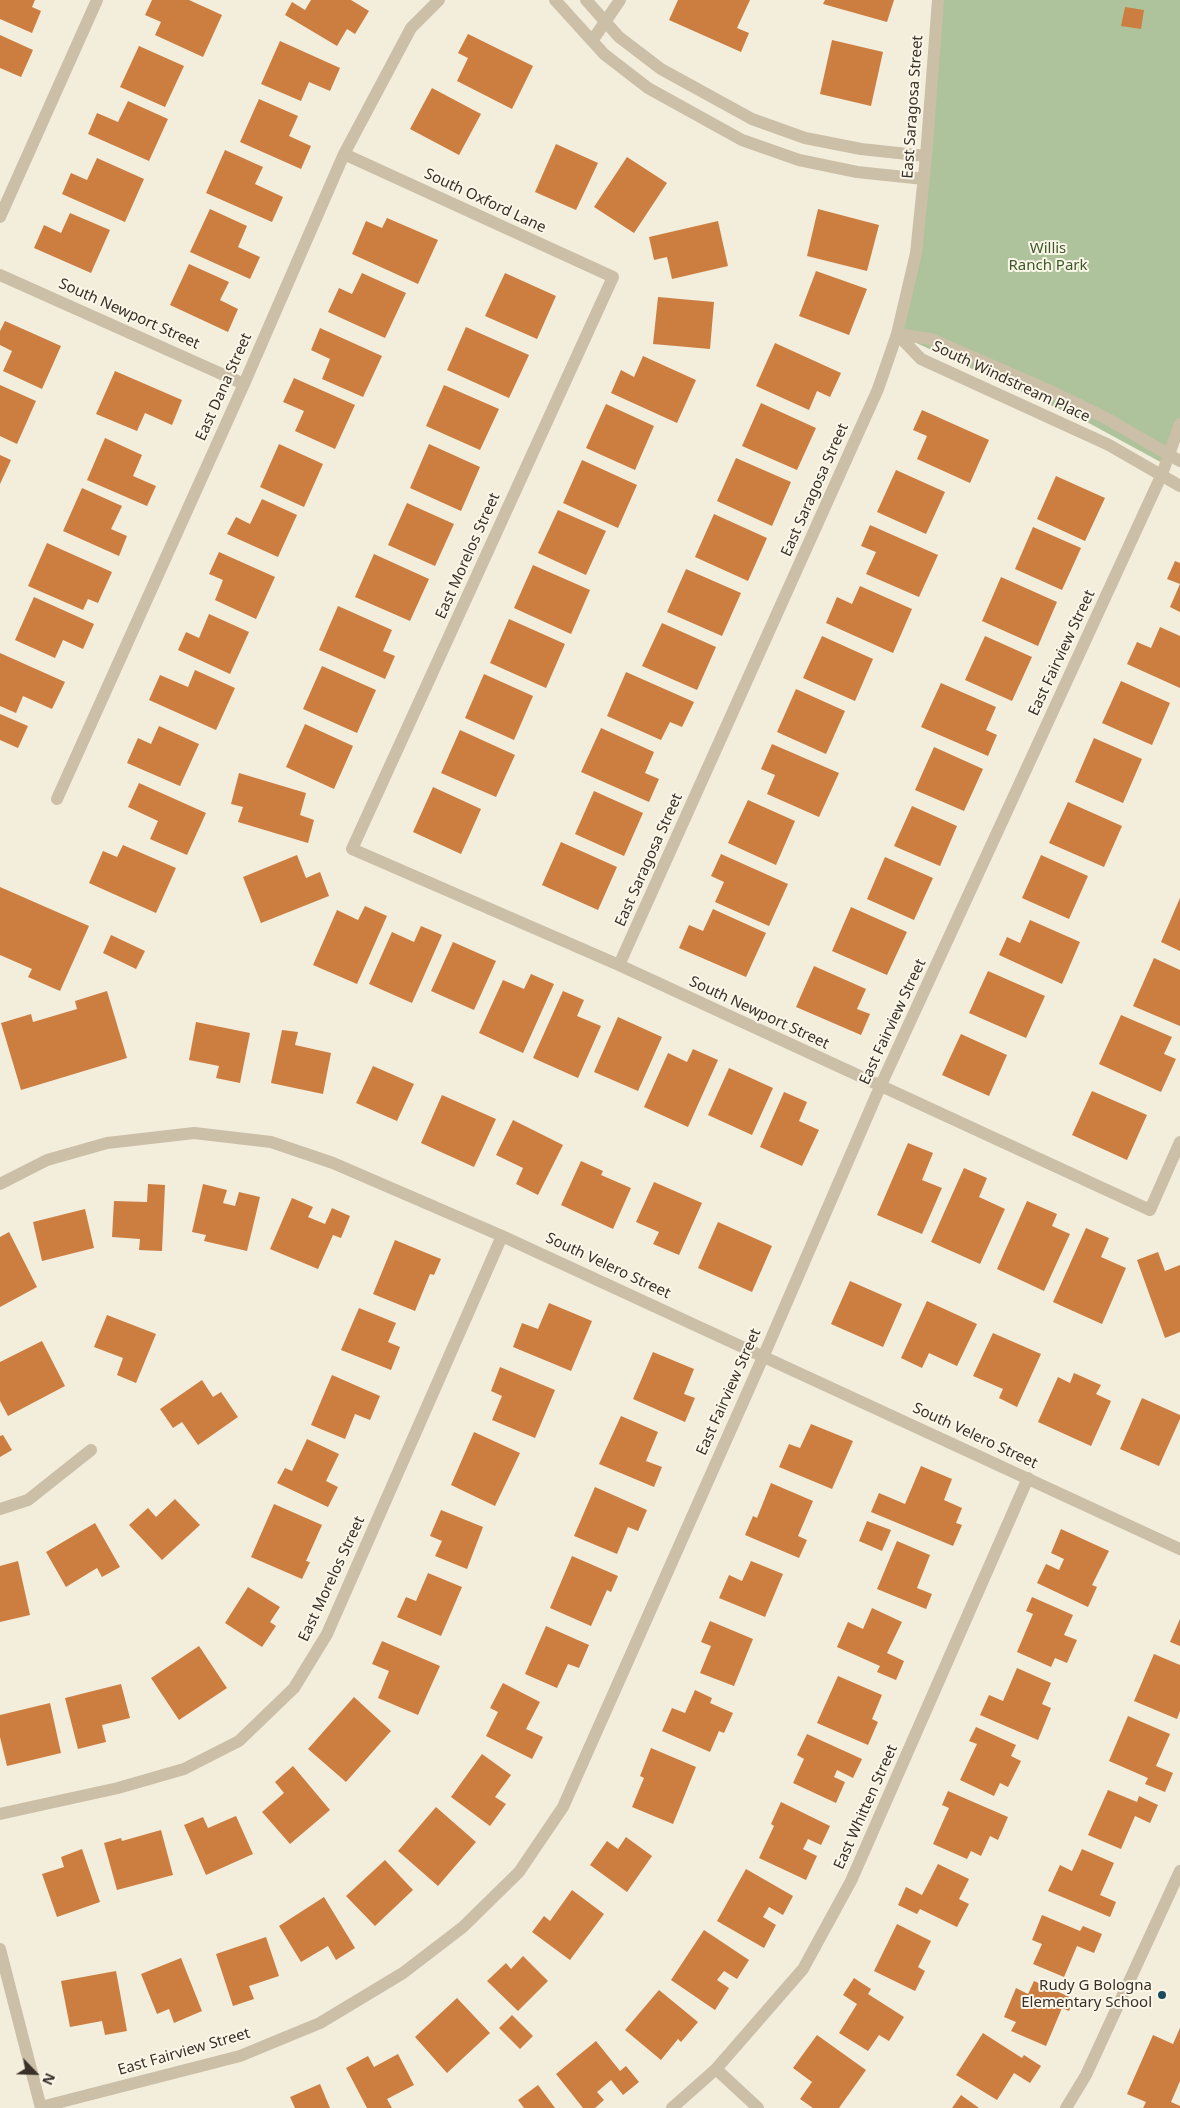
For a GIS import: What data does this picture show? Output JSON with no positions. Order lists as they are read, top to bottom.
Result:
{
  "streets": {
    "street": [
      "East Saragosa Street",
      "South Oxford Lane",
      "South Newport Street",
      "South Windstream Place",
      "East Dana Street",
      "East Morelos Street",
      "East Fairview Street",
      "South Velero Street",
      "East Whitten Street"
    ]
  },
  "crossings": [
    ["East Saragosa Street", "South Newport Street"],
    ["East Saragosa Street", "South Windstream Place"],
    ["South Oxford Lane", "East Dana Street"],
    ["South Oxford Lane", "East Morelos Street"],
    ["South Newport Street", "East Dana Street"],
    ["South Newport Street", "East Morelos Street"],
    ["South Newport Street", "East Fairview Street"],
    ["South Windstream Place", "East Fairview Street"],
    ["East Morelos Street", "South Velero Street"],
    ["East Fairview Street", "South Velero Street"],
    ["South Velero Street", "East Whitten Street"]
  ],
  "parks": ["Willis Ranch Park"],
  "places": ["Rudy G Bologna Elementary School"],
  "north": "bottom right"
}
